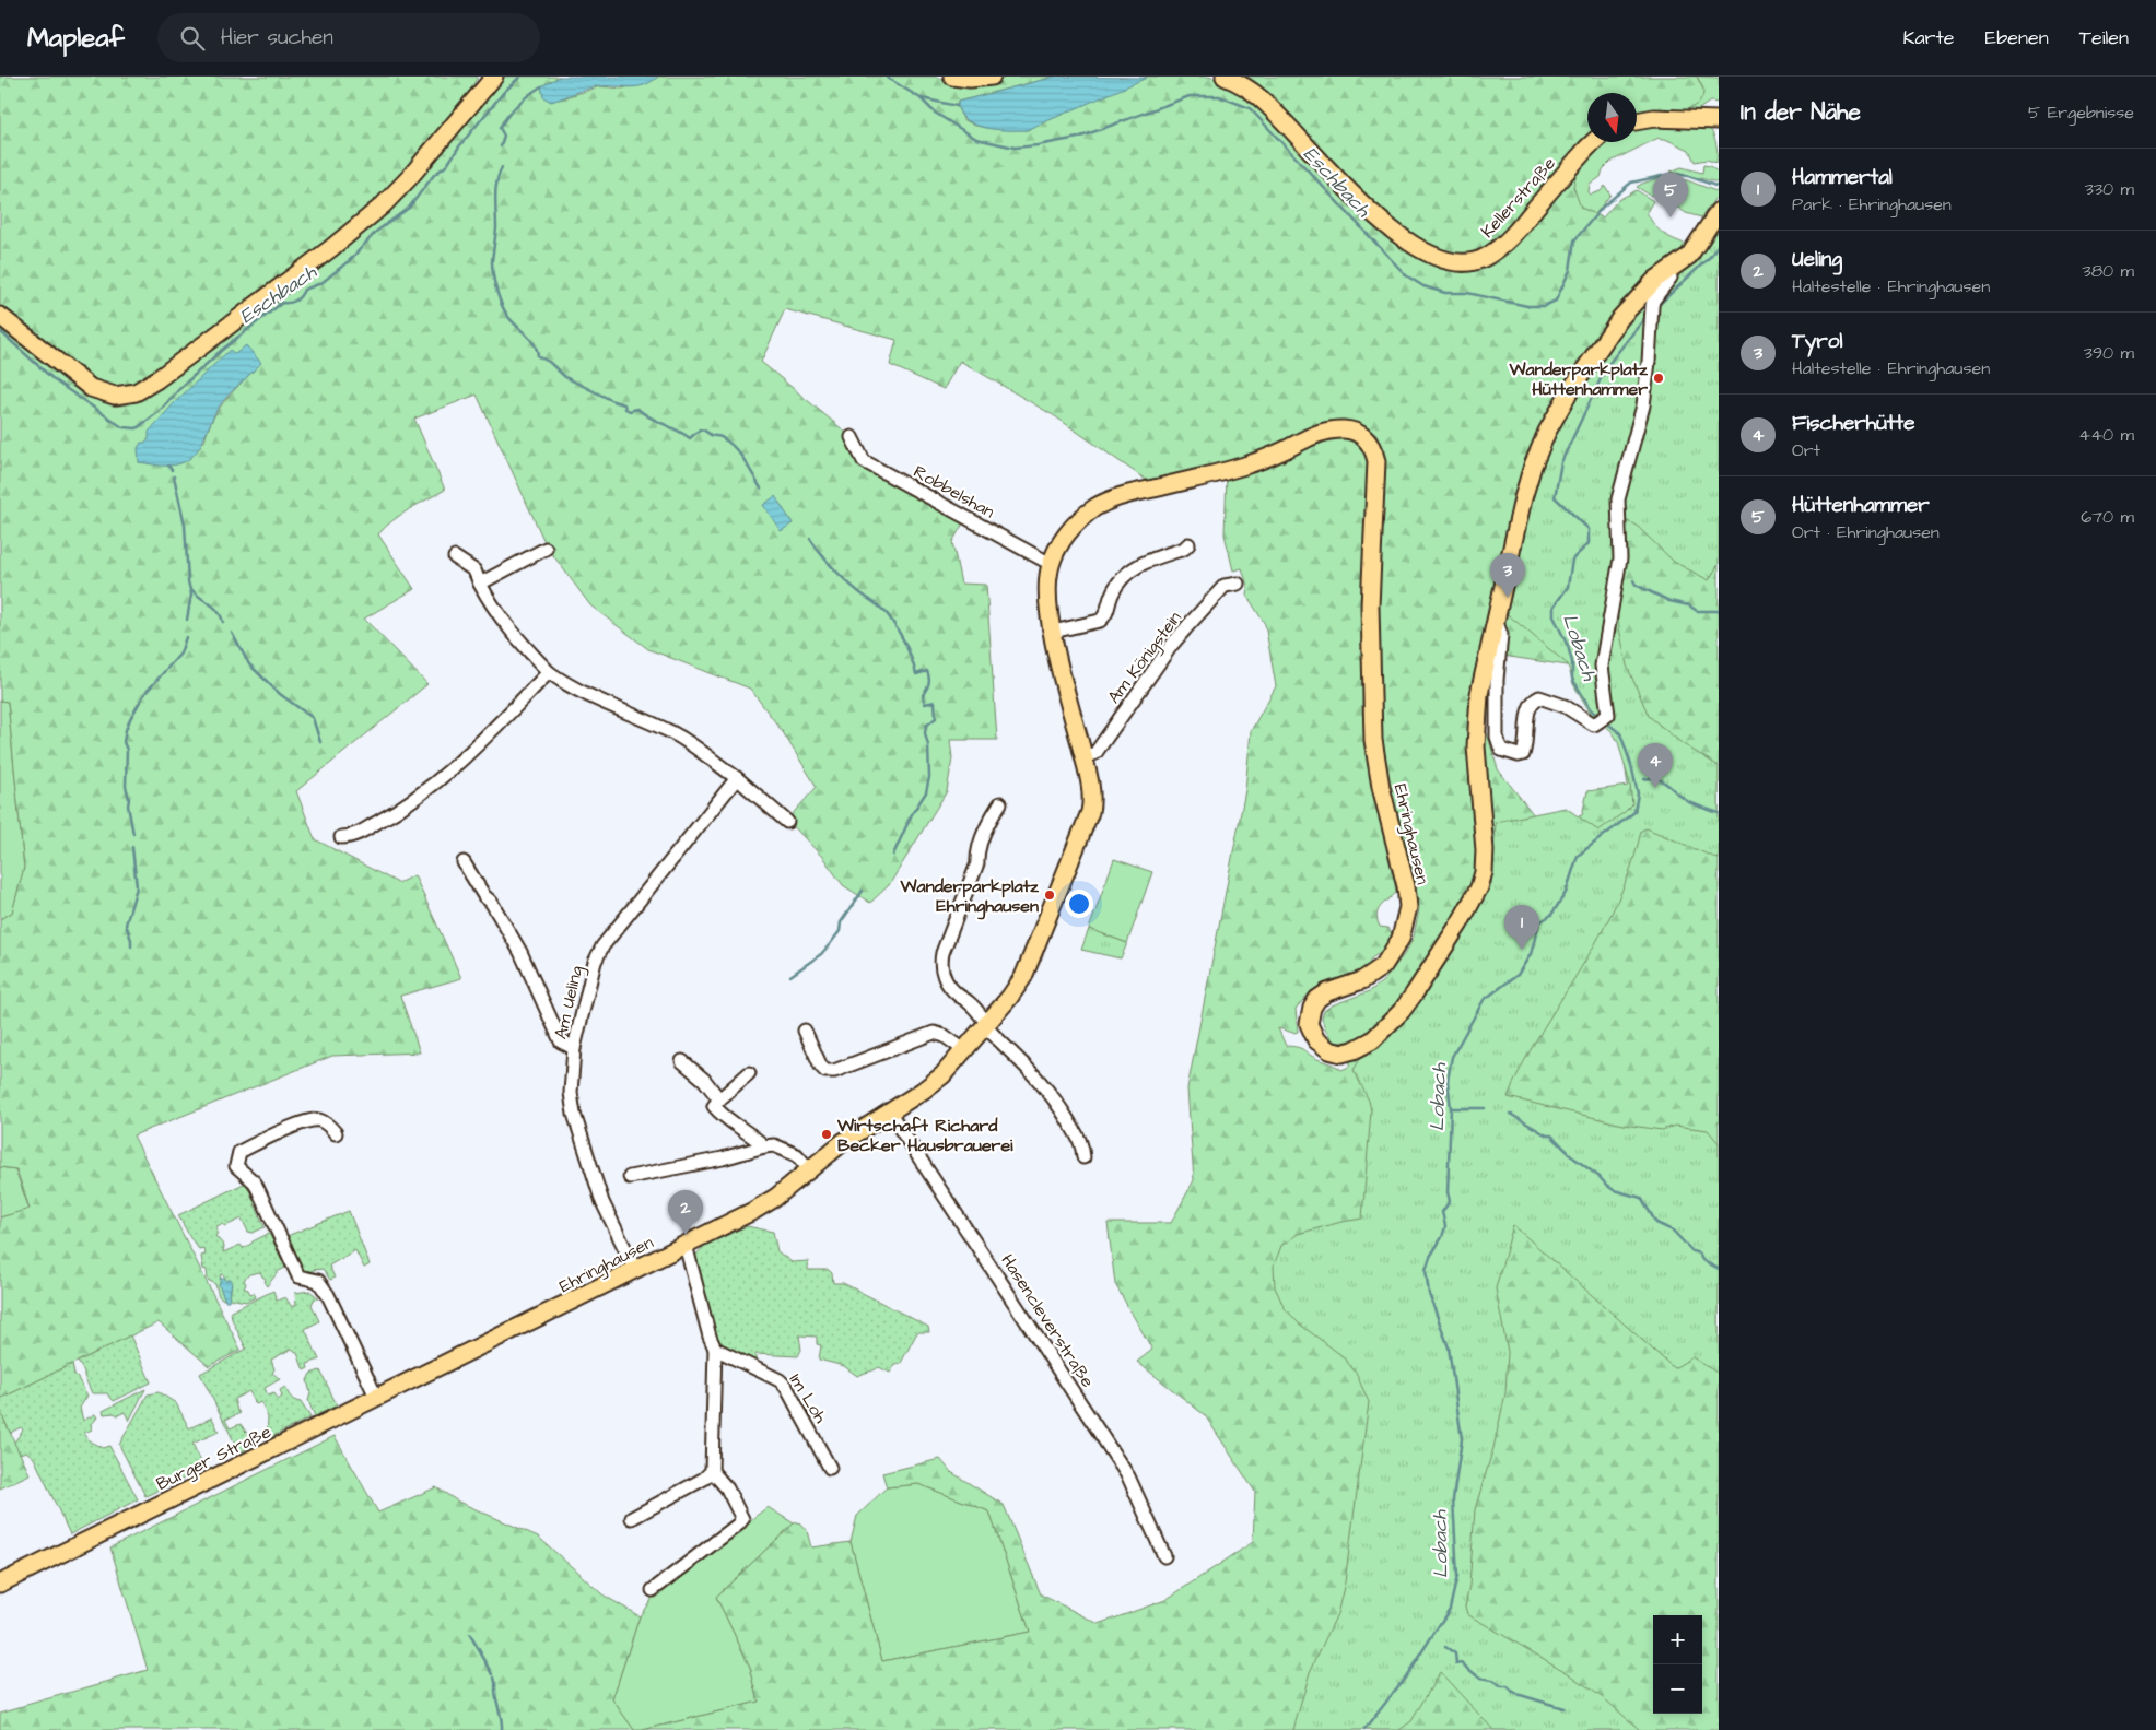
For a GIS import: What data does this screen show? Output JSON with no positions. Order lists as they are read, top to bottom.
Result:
{
  "streets": {
    "main road": ["Kellerstraße", "Ehringhausen", "Burger Straße"],
    "street": [
      "Robbelshan",
      "Am Königstein",
      "Am Ueling",
      "Hasencleverstraße",
      "Im Loh"
    ]
  },
  "crossings": [
    ["Robbelshan", "Ehringhausen"],
    ["Am Königstein", "Ehringhausen"],
    ["Ehringhausen", "Am Ueling"],
    ["Ehringhausen", "Hasencleverstraße"],
    ["Ehringhausen", "Burger Straße"]
  ],
  "water": ["Eschbach", "Lobach"],
  "places": ["Wanderparkplatz Hüttenhammer", "Wanderparkplatz Ehringhausen", "Wirtschaft Richard Becker Hausbrauerei"],
  "north": "bottom",
  "page": {
    "header": "Mapleaf",
    "search": "Hier suchen",
    "nav": ["Karte", "Ebenen", "Teilen"],
    "heading": ["In der Nähe", "5 Ergebnisse"],
    "list": [
      {
        "mark": "1",
        "name": "Hammertal",
        "note": "Park · Ehringhausen",
        "value": "330 m"
      },
      {
        "mark": "2",
        "name": "Ueling",
        "note": "Haltestelle · Ehringhausen",
        "value": "380 m"
      },
      {
        "mark": "3",
        "name": "Tyrol",
        "note": "Haltestelle · Ehringhausen",
        "value": "390 m"
      },
      {
        "mark": "4",
        "name": "Fischerhütte",
        "note": "Ort",
        "value": "440 m"
      },
      {
        "mark": "5",
        "name": "Hüttenhammer",
        "note": "Ort · Ehringhausen",
        "value": "670 m"
      }
    ],
    "pins": [
      "5",
      "3",
      "4",
      "1",
      "2"
    ],
    "map_buttons": ["+", "−"]
  }
}
